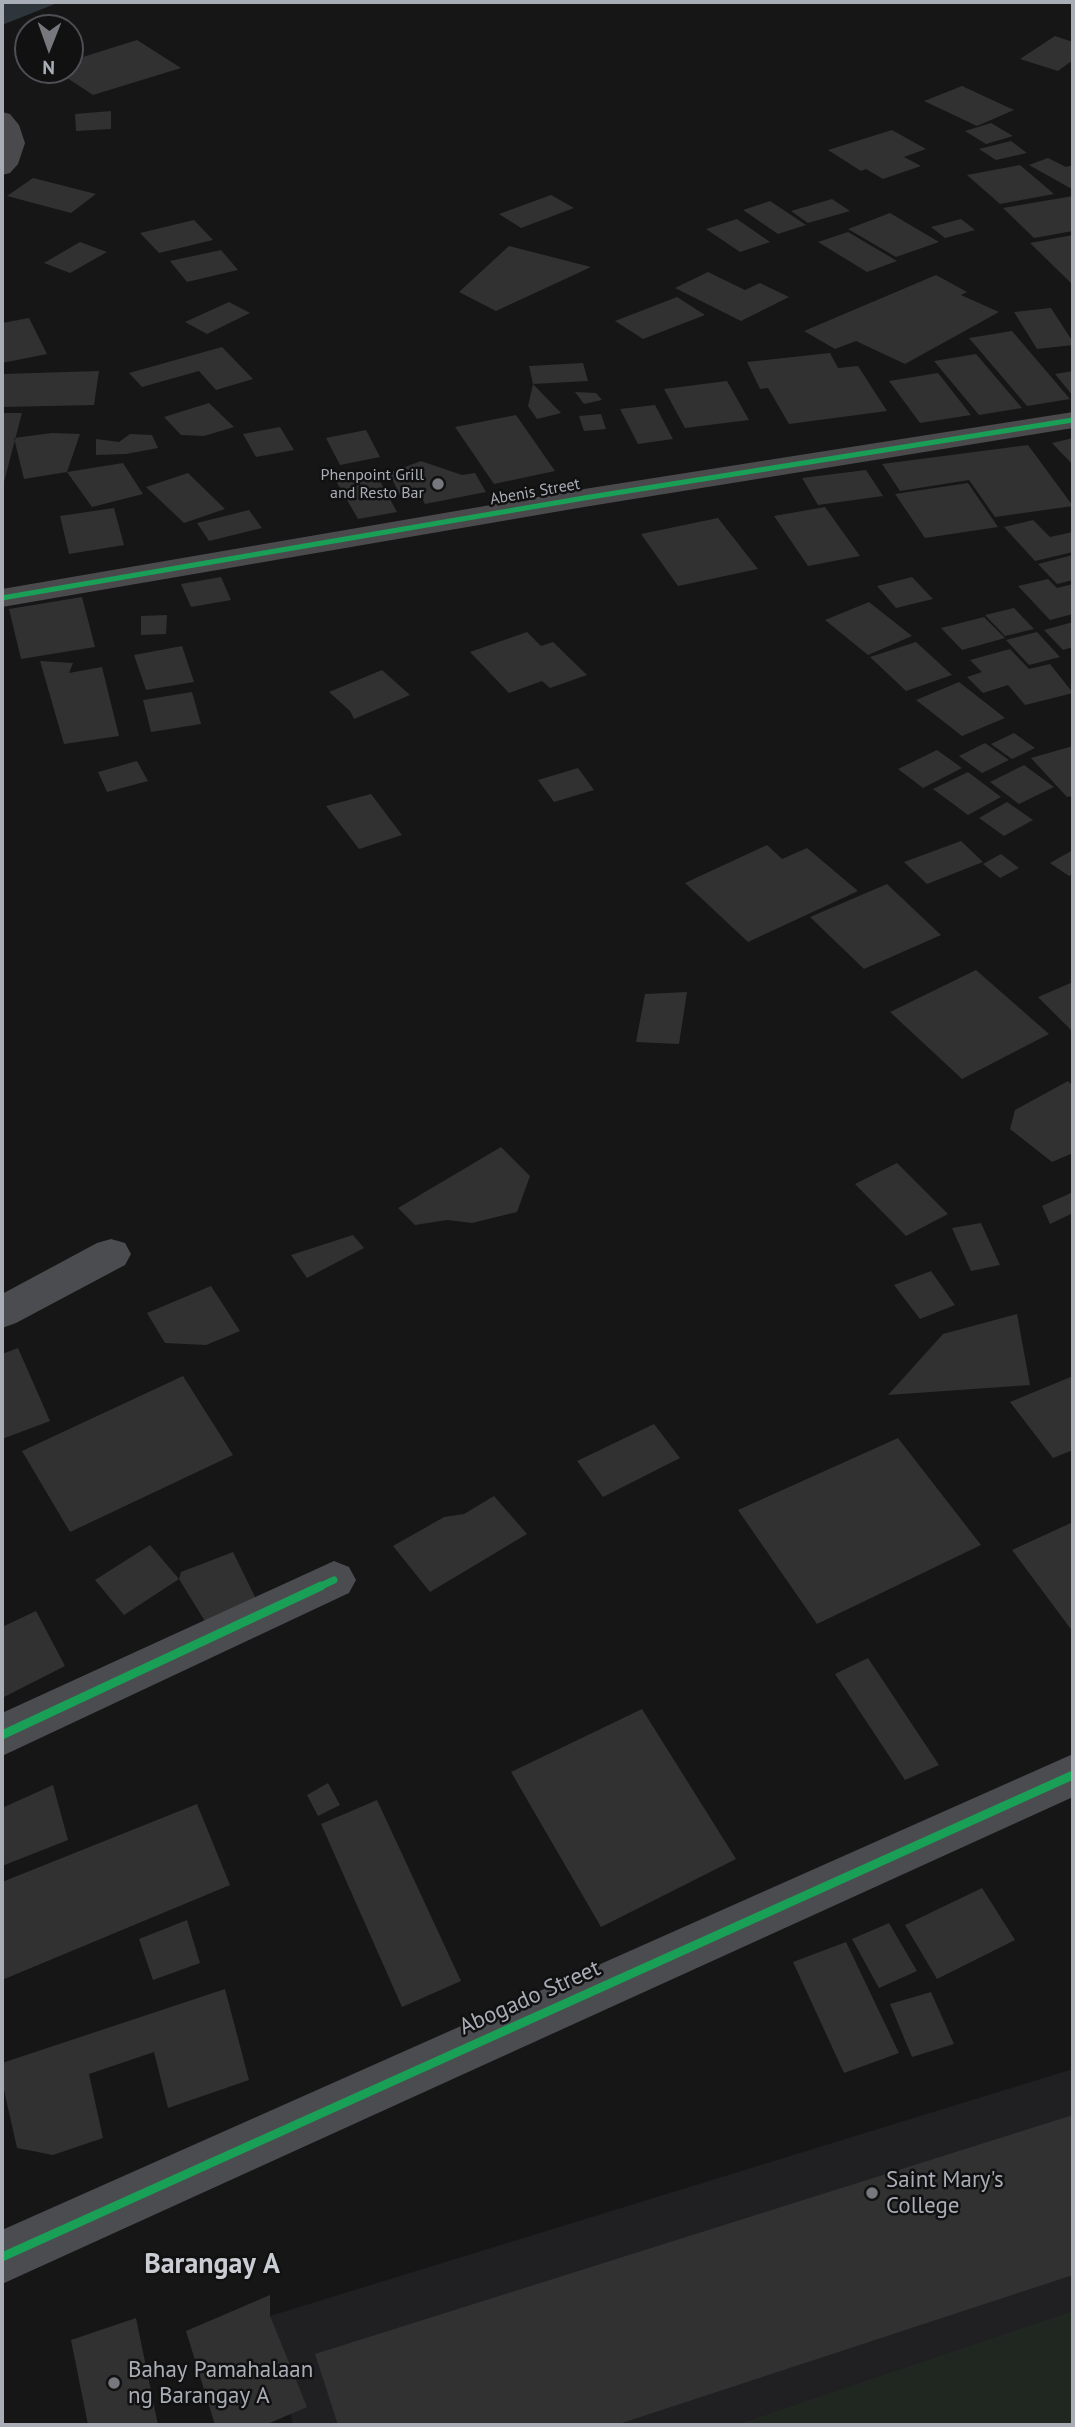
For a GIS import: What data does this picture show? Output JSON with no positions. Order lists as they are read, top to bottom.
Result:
{
  "streets": {
    "street": ["Abenis Street", "Abogado Street"]
  },
  "districts": ["Barangay A"],
  "places": ["Phenpoint Grill and Resto Bar", "Saint Mary's College", "Bahay Pamahalaan ng Barangay A"],
  "north": "bottom"
}
